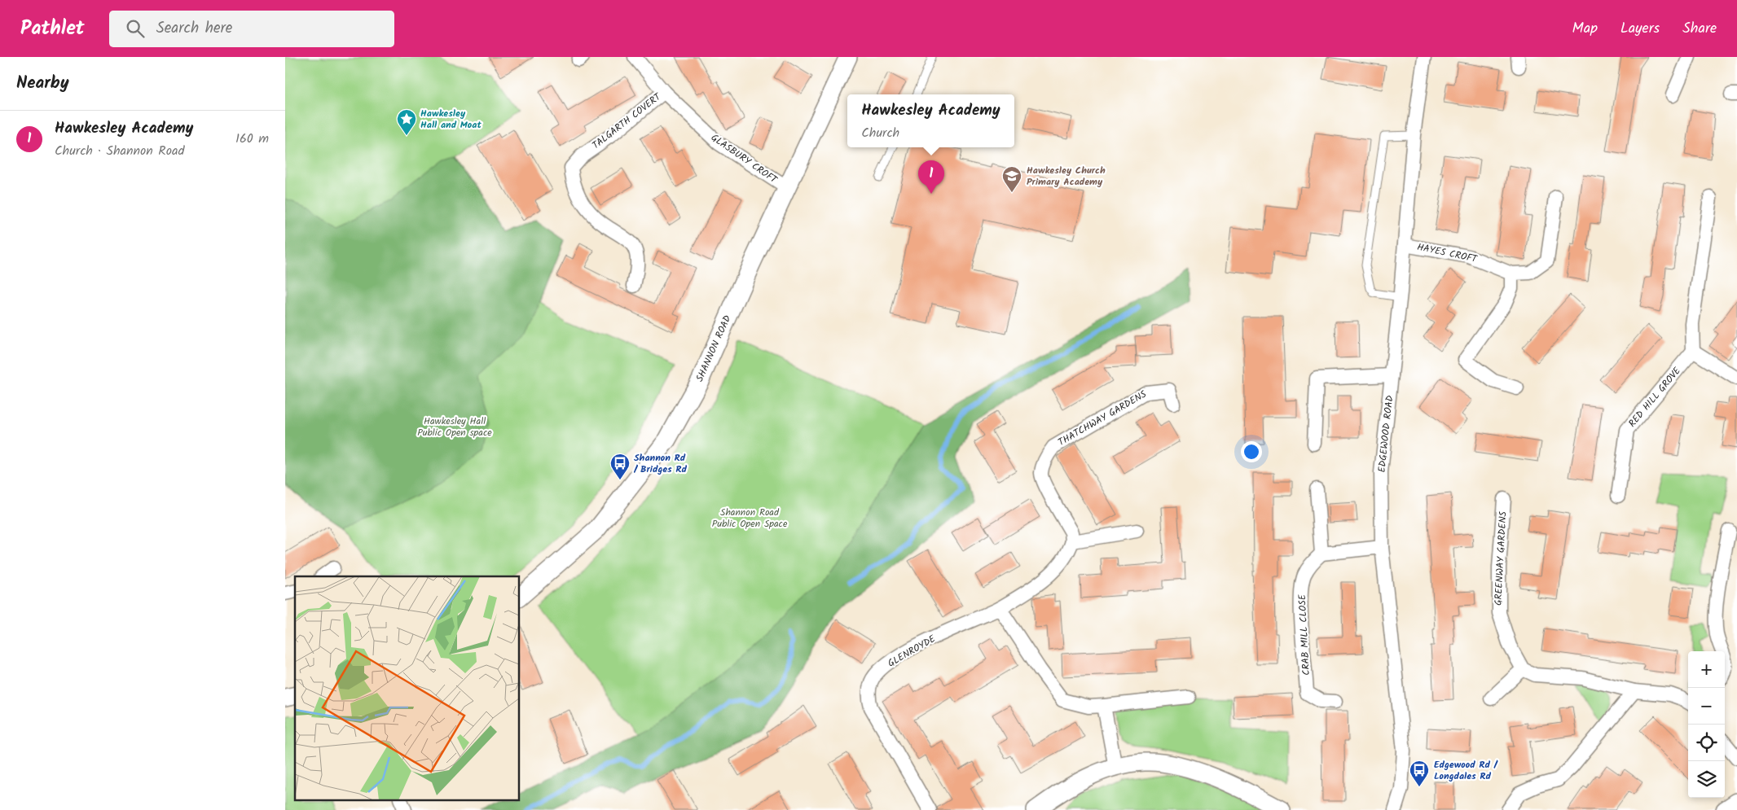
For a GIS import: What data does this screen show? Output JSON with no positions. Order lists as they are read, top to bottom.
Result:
{
  "streets": {
    "street": [
      "TALGARTH COVERT",
      "GLASBURY CROFT",
      "HAYES CROFT",
      "SHANNON ROAD",
      "RED HILL GROVE",
      "THATCHWAY GARDENS",
      "EDGEWOOD ROAD",
      "GREENWAY GARDENS",
      "CRAB MILL CLOSE",
      "GLENROYDE"
    ]
  },
  "crossings": [
    ["TALGARTH COVERT", "GLASBURY CROFT"],
    ["GLASBURY CROFT", "SHANNON ROAD"],
    ["HAYES CROFT", "EDGEWOOD ROAD"]
  ],
  "parks": ["Hawkesley Hall Public Open space", "Shannon Road Public Open Space"],
  "places": {
    "place": ["Hawkesley Hall and Moat"],
    "school or university": ["Hawkesley Church Primary Academy"],
    "bus stop": ["Shannon Rd / Bridges Rd", "Edgewood Rd / Longdales Rd"]
  },
  "page": {
    "header": "Pathlet",
    "search": "Search here",
    "nav": ["Map", "Layers", "Share"],
    "heading": "Nearby",
    "popup": ["Hawkesley Academy", "Church"],
    "list": [
      {
        "mark": "1",
        "name": "Hawkesley Academy",
        "note": "Church · Shannon Road",
        "value": "160 m"
      }
    ],
    "pins": "1",
    "map_buttons": ["+", "−"]
  }
}
